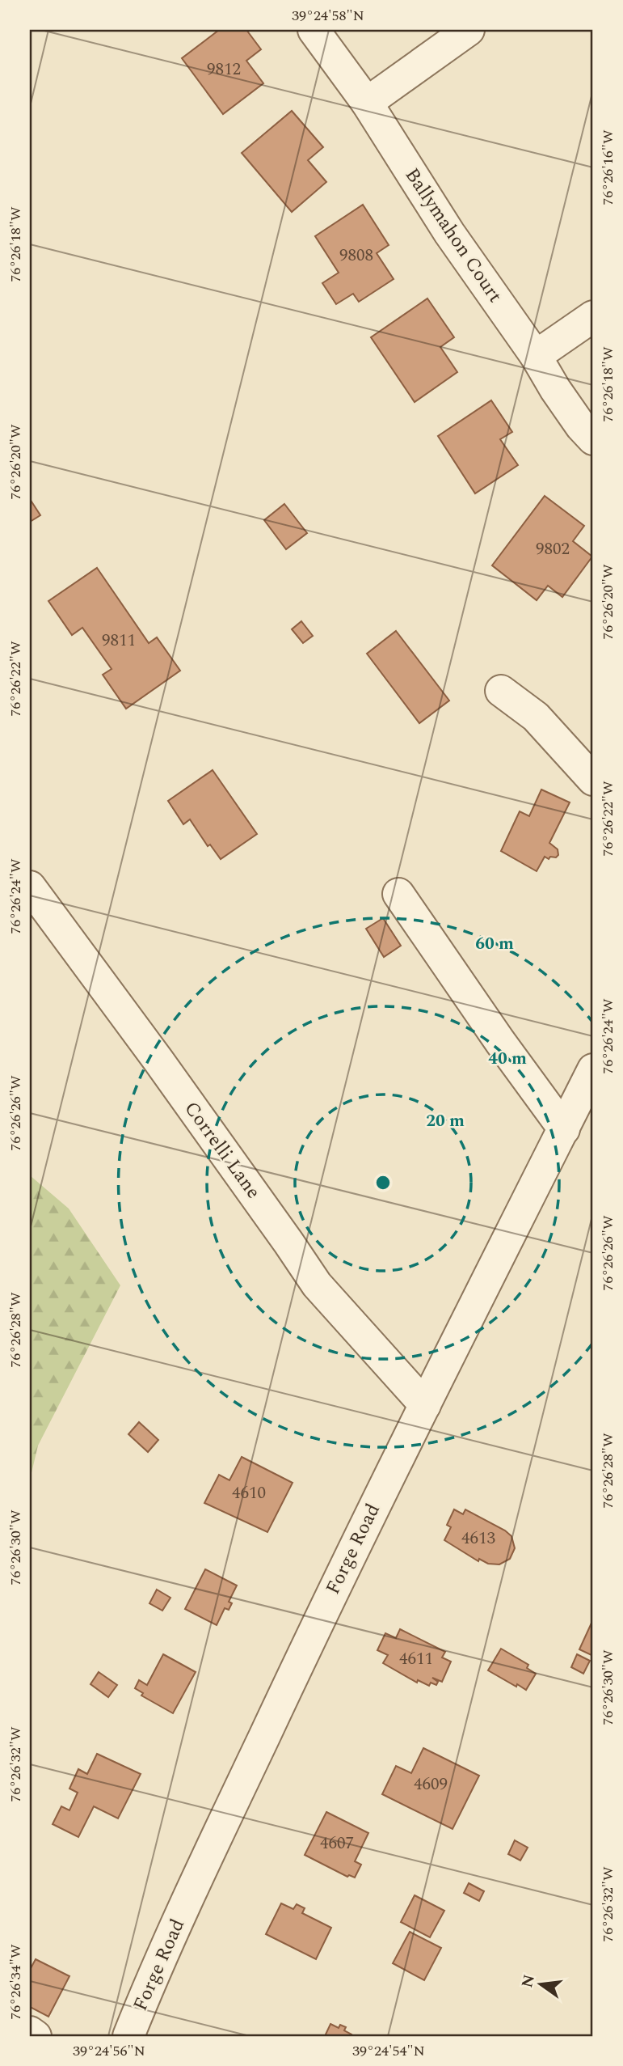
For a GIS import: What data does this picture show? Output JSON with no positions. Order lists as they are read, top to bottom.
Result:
{
  "streets": {
    "street": ["Ballymahon Court", "Correlli Lane", "Forge Road"]
  },
  "crossings": [
    ["Correlli Lane", "Forge Road"]
  ],
  "house_numbers": [
    "9812",
    "9808",
    "9802",
    "9811",
    "4610",
    "4613",
    "4611",
    "4609",
    "4607"
  ],
  "north": "left",
  "coordinates": [
    "39°24'58\"N",
    "76°26'16\"W",
    "76°26'18\"W",
    "76°26'20\"W",
    "76°26'22\"W",
    "76°26'24\"W",
    "76°26'26\"W",
    "76°26'28\"W",
    "76°26'30\"W",
    "76°26'32\"W",
    "76°26'34\"W",
    "39°24'56\"N",
    "39°24'54\"N"
  ],
  "rings": ["60 m", "40 m", "20 m"]
}
